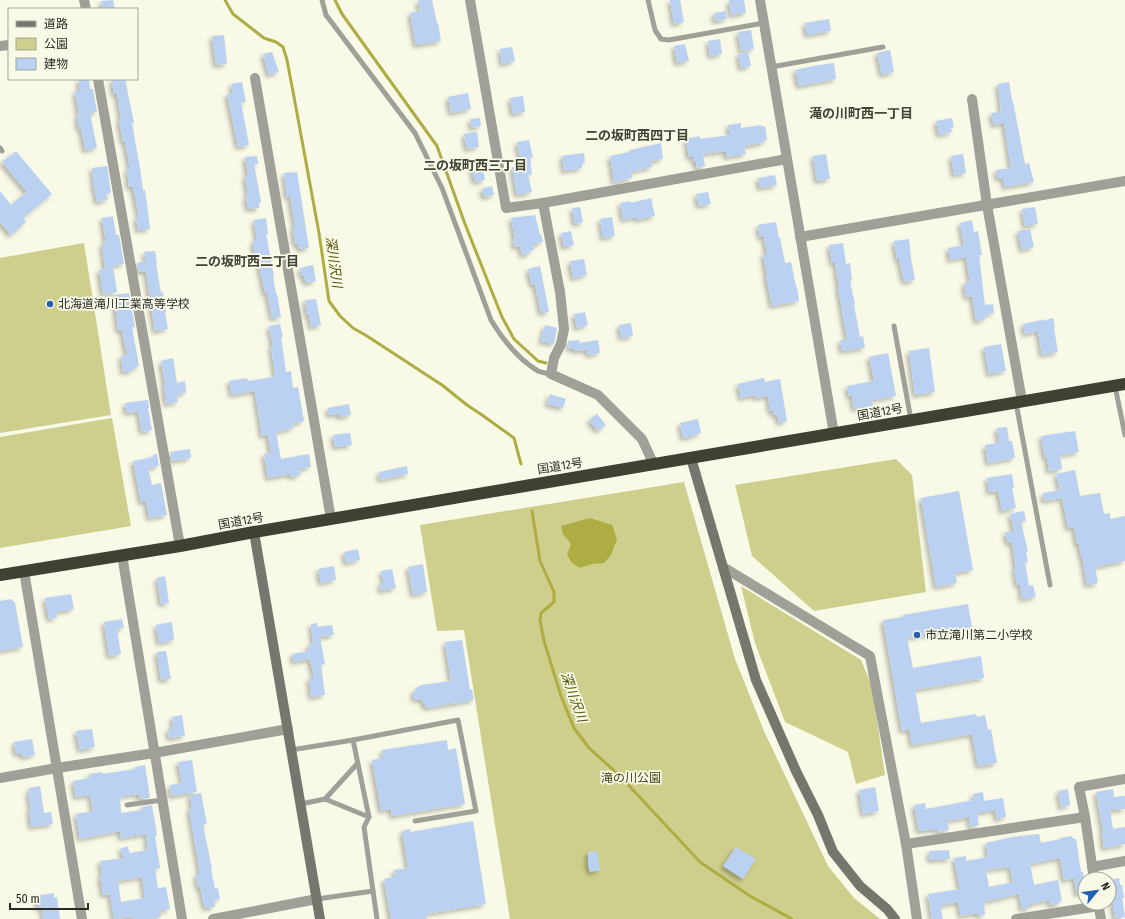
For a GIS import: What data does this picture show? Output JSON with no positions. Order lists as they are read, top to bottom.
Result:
{
  "streets": {
    "highway": ["国道12号"]
  },
  "districts": [
    "滝の川町西一丁目",
    "二の坂町西四丁目",
    "二の坂町西三丁目",
    "二の坂町西二丁目"
  ],
  "water": ["深川沢川"],
  "parks": ["滝の川公園"],
  "places": ["北海道滝川工業高等学校", "市立滝川第二小学校"],
  "legend": ["道路", "公園", "建物"],
  "scale_bar": "50 m",
  "north": "top right"
}
